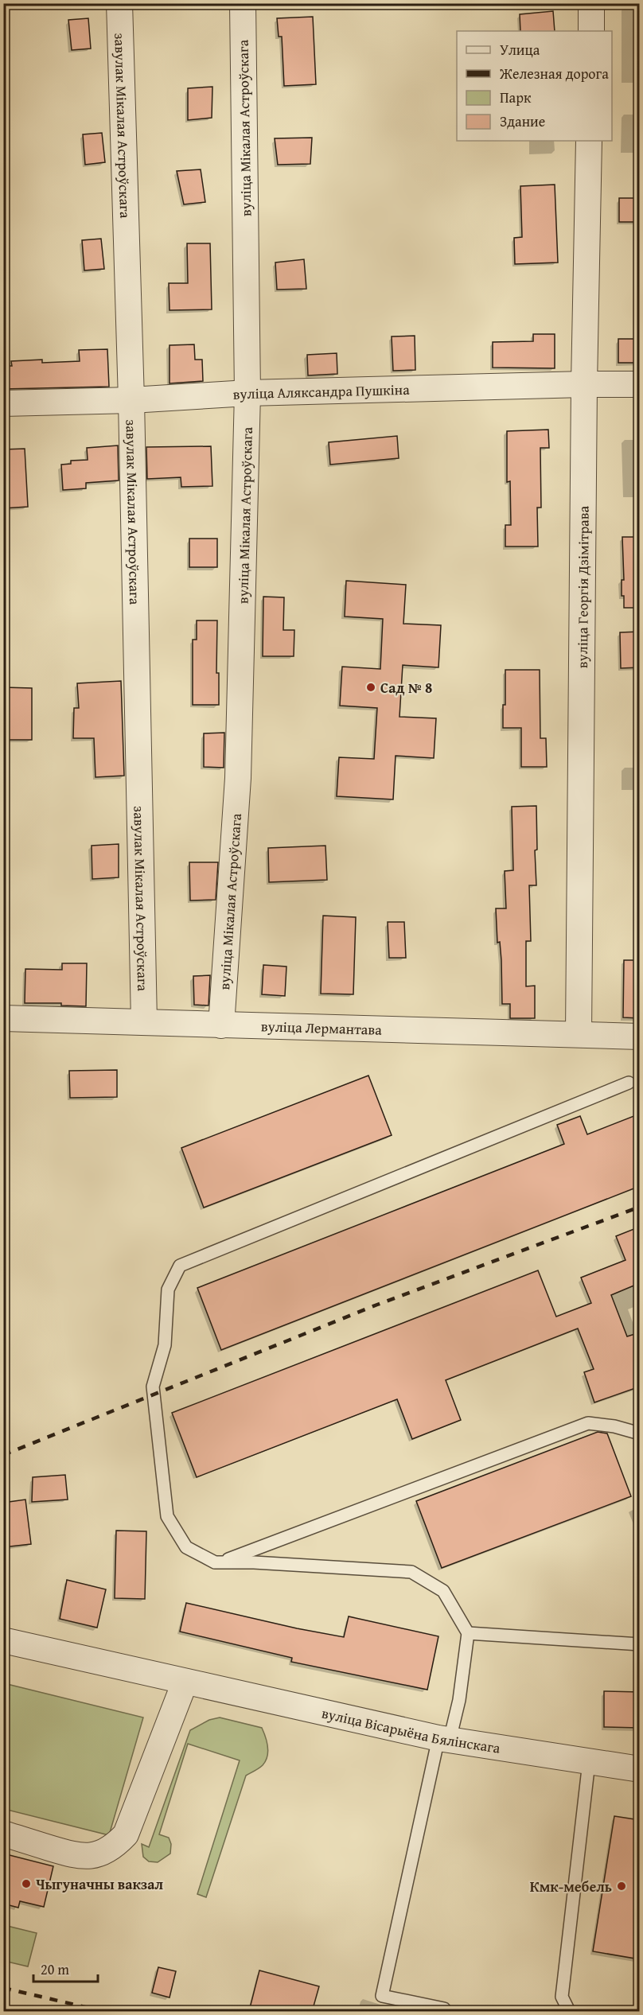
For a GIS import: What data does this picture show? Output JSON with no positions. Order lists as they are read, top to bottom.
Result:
{
  "streets": {
    "street": [
      "завулак Мікалая Астроўскага",
      "вуліца Мікалая Астроўскага",
      "вуліца Аляксандра Пушкіна",
      "вуліца Георгія Дзімітрава",
      "вуліца Лермантава",
      "вуліца Вісарыёна Бялінскага"
    ]
  },
  "crossings": [
    ["завулак Мікалая Астроўскага", "вуліца Аляксандра Пушкіна"],
    ["завулак Мікалая Астроўскага", "вуліца Лермантава"],
    ["вуліца Мікалая Астроўскага", "вуліца Аляксандра Пушкіна"],
    ["вуліца Мікалая Астроўскага", "вуліца Лермантава"],
    ["вуліца Аляксандра Пушкіна", "вуліца Георгія Дзімітрава"],
    ["вуліца Георгія Дзімітрава", "вуліца Лермантава"]
  ],
  "places": ["Сад № 8", "Чыгуначны вакзал", "Кмк-мебель"],
  "legend": [
    "Улица",
    "Железная дорога",
    "Парк",
    "Здание"
  ],
  "scale_bar": "20 m"
}
